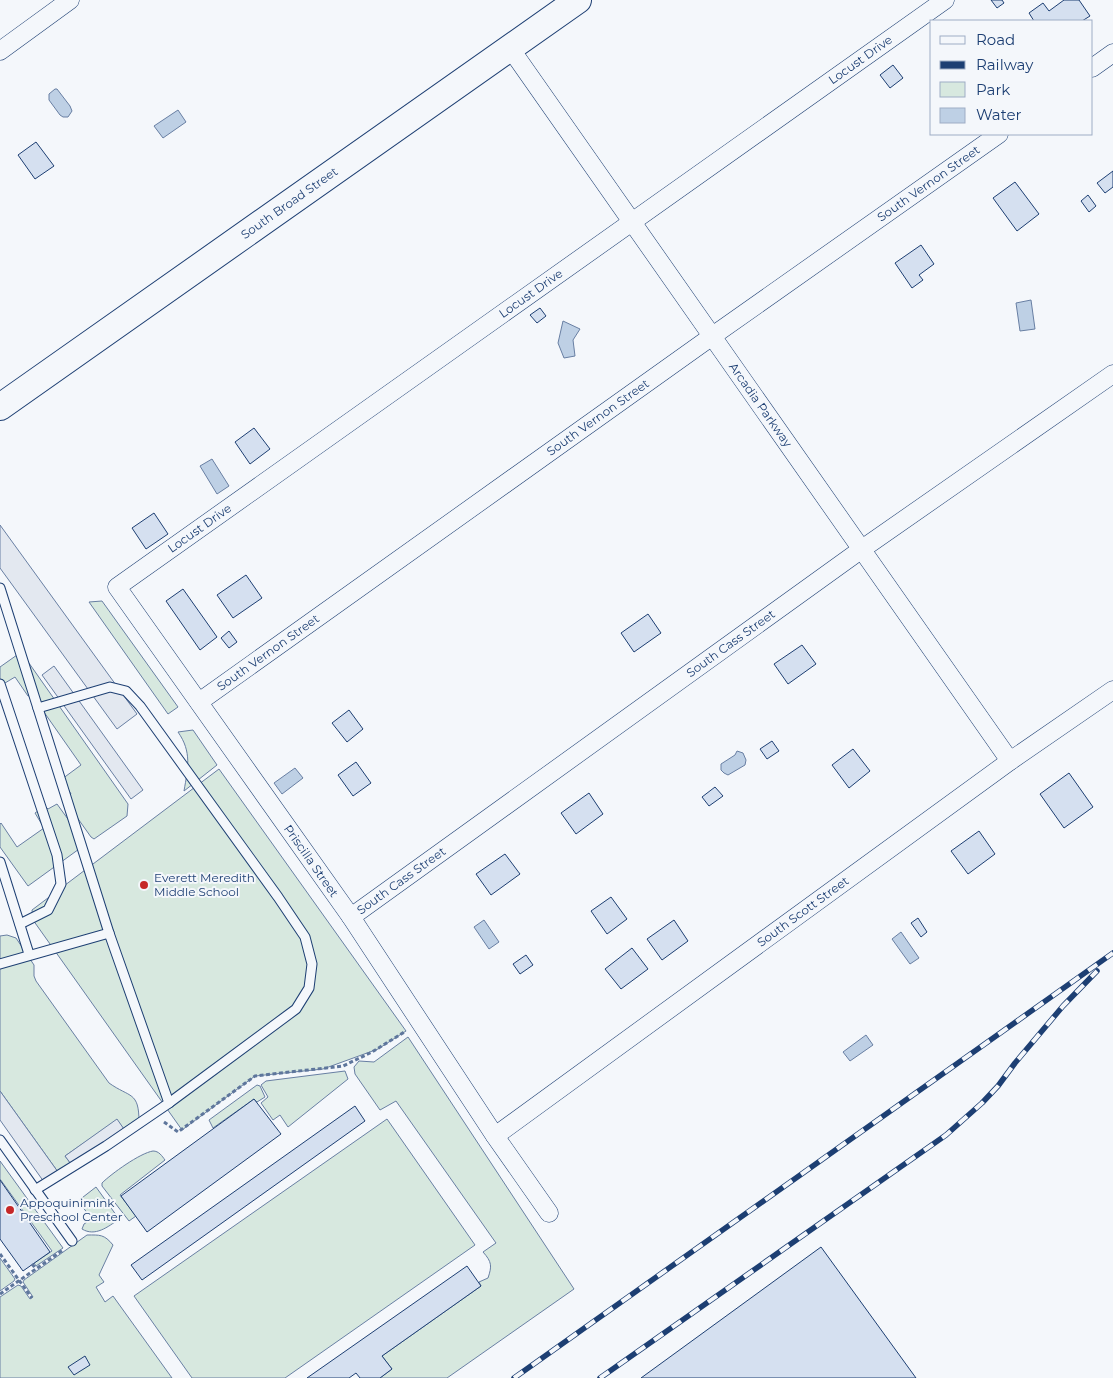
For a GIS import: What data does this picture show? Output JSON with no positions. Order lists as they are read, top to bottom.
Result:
{
  "streets": {
    "main road": ["South Broad Street"],
    "street": [
      "Locust Drive",
      "South Vernon Street",
      "Arcadia Parkway",
      "South Cass Street",
      "Priscilla Street",
      "South Scott Street"
    ]
  },
  "crossings": [
    ["Locust Drive", "Arcadia Parkway"],
    ["Locust Drive", "Priscilla Street"],
    ["South Vernon Street", "Arcadia Parkway"],
    ["South Vernon Street", "Priscilla Street"],
    ["South Broad Street", "Arcadia Parkway"],
    ["Arcadia Parkway", "South Cass Street"],
    ["Arcadia Parkway", "South Scott Street"],
    ["South Cass Street", "Priscilla Street"],
    ["Priscilla Street", "South Scott Street"]
  ],
  "places": ["Everett Meredith Middle School", "Appoquinimink Preschool Center"],
  "legend": [
    "Road",
    "Railway",
    "Park",
    "Water"
  ]
}
